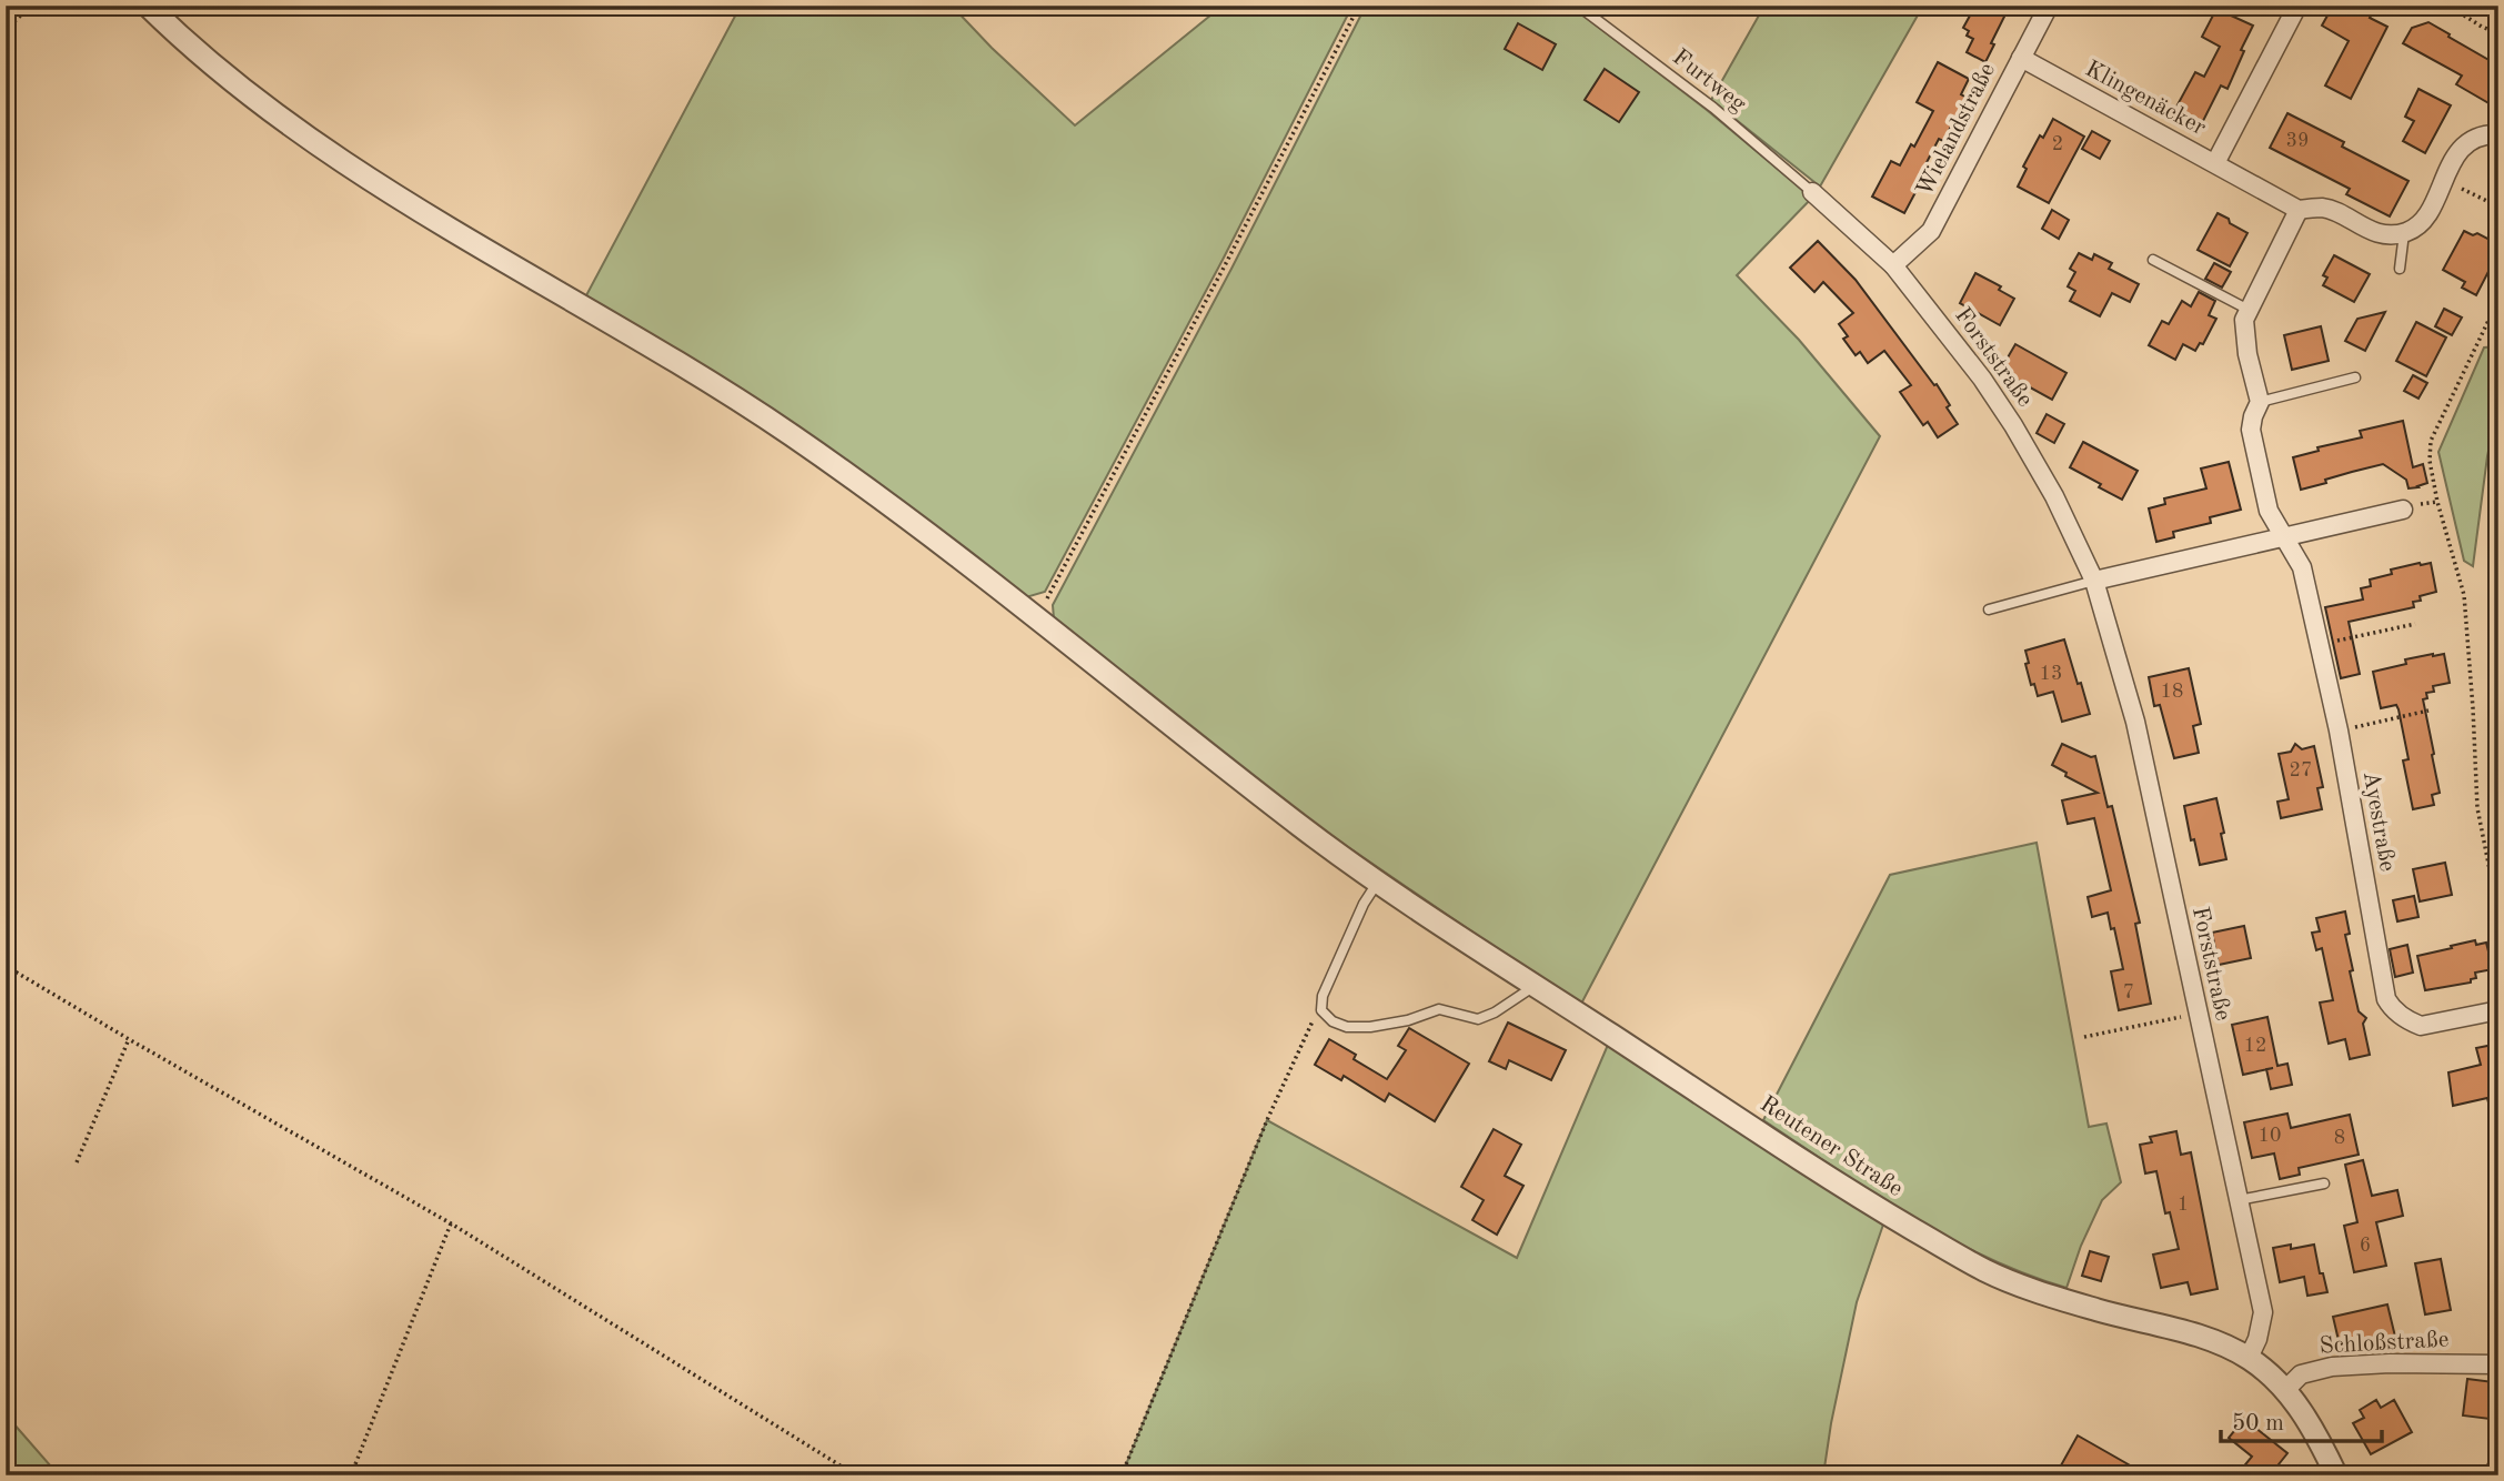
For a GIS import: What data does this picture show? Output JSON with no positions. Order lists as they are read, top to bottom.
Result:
{
  "streets": {
    "street": [
      "Klingenäcker",
      "Wielandstraße",
      "Forststraße",
      "Ayestraße",
      "Reutener Straße",
      "Schloßstraße"
    ],
    "lane": ["Furtweg"]
  },
  "crossings": [
    ["Furtweg", "Forststraße"],
    ["Klingenäcker", "Wielandstraße"],
    ["Wielandstraße", "Forststraße"],
    ["Forststraße", "Reutener Straße"],
    ["Reutener Straße", "Schloßstraße"]
  ],
  "house_numbers": [
    "39",
    "2",
    "13",
    "18",
    "27",
    "7",
    "12",
    "10",
    "8",
    "1",
    "6"
  ],
  "scale_bar": "50 m"
}
